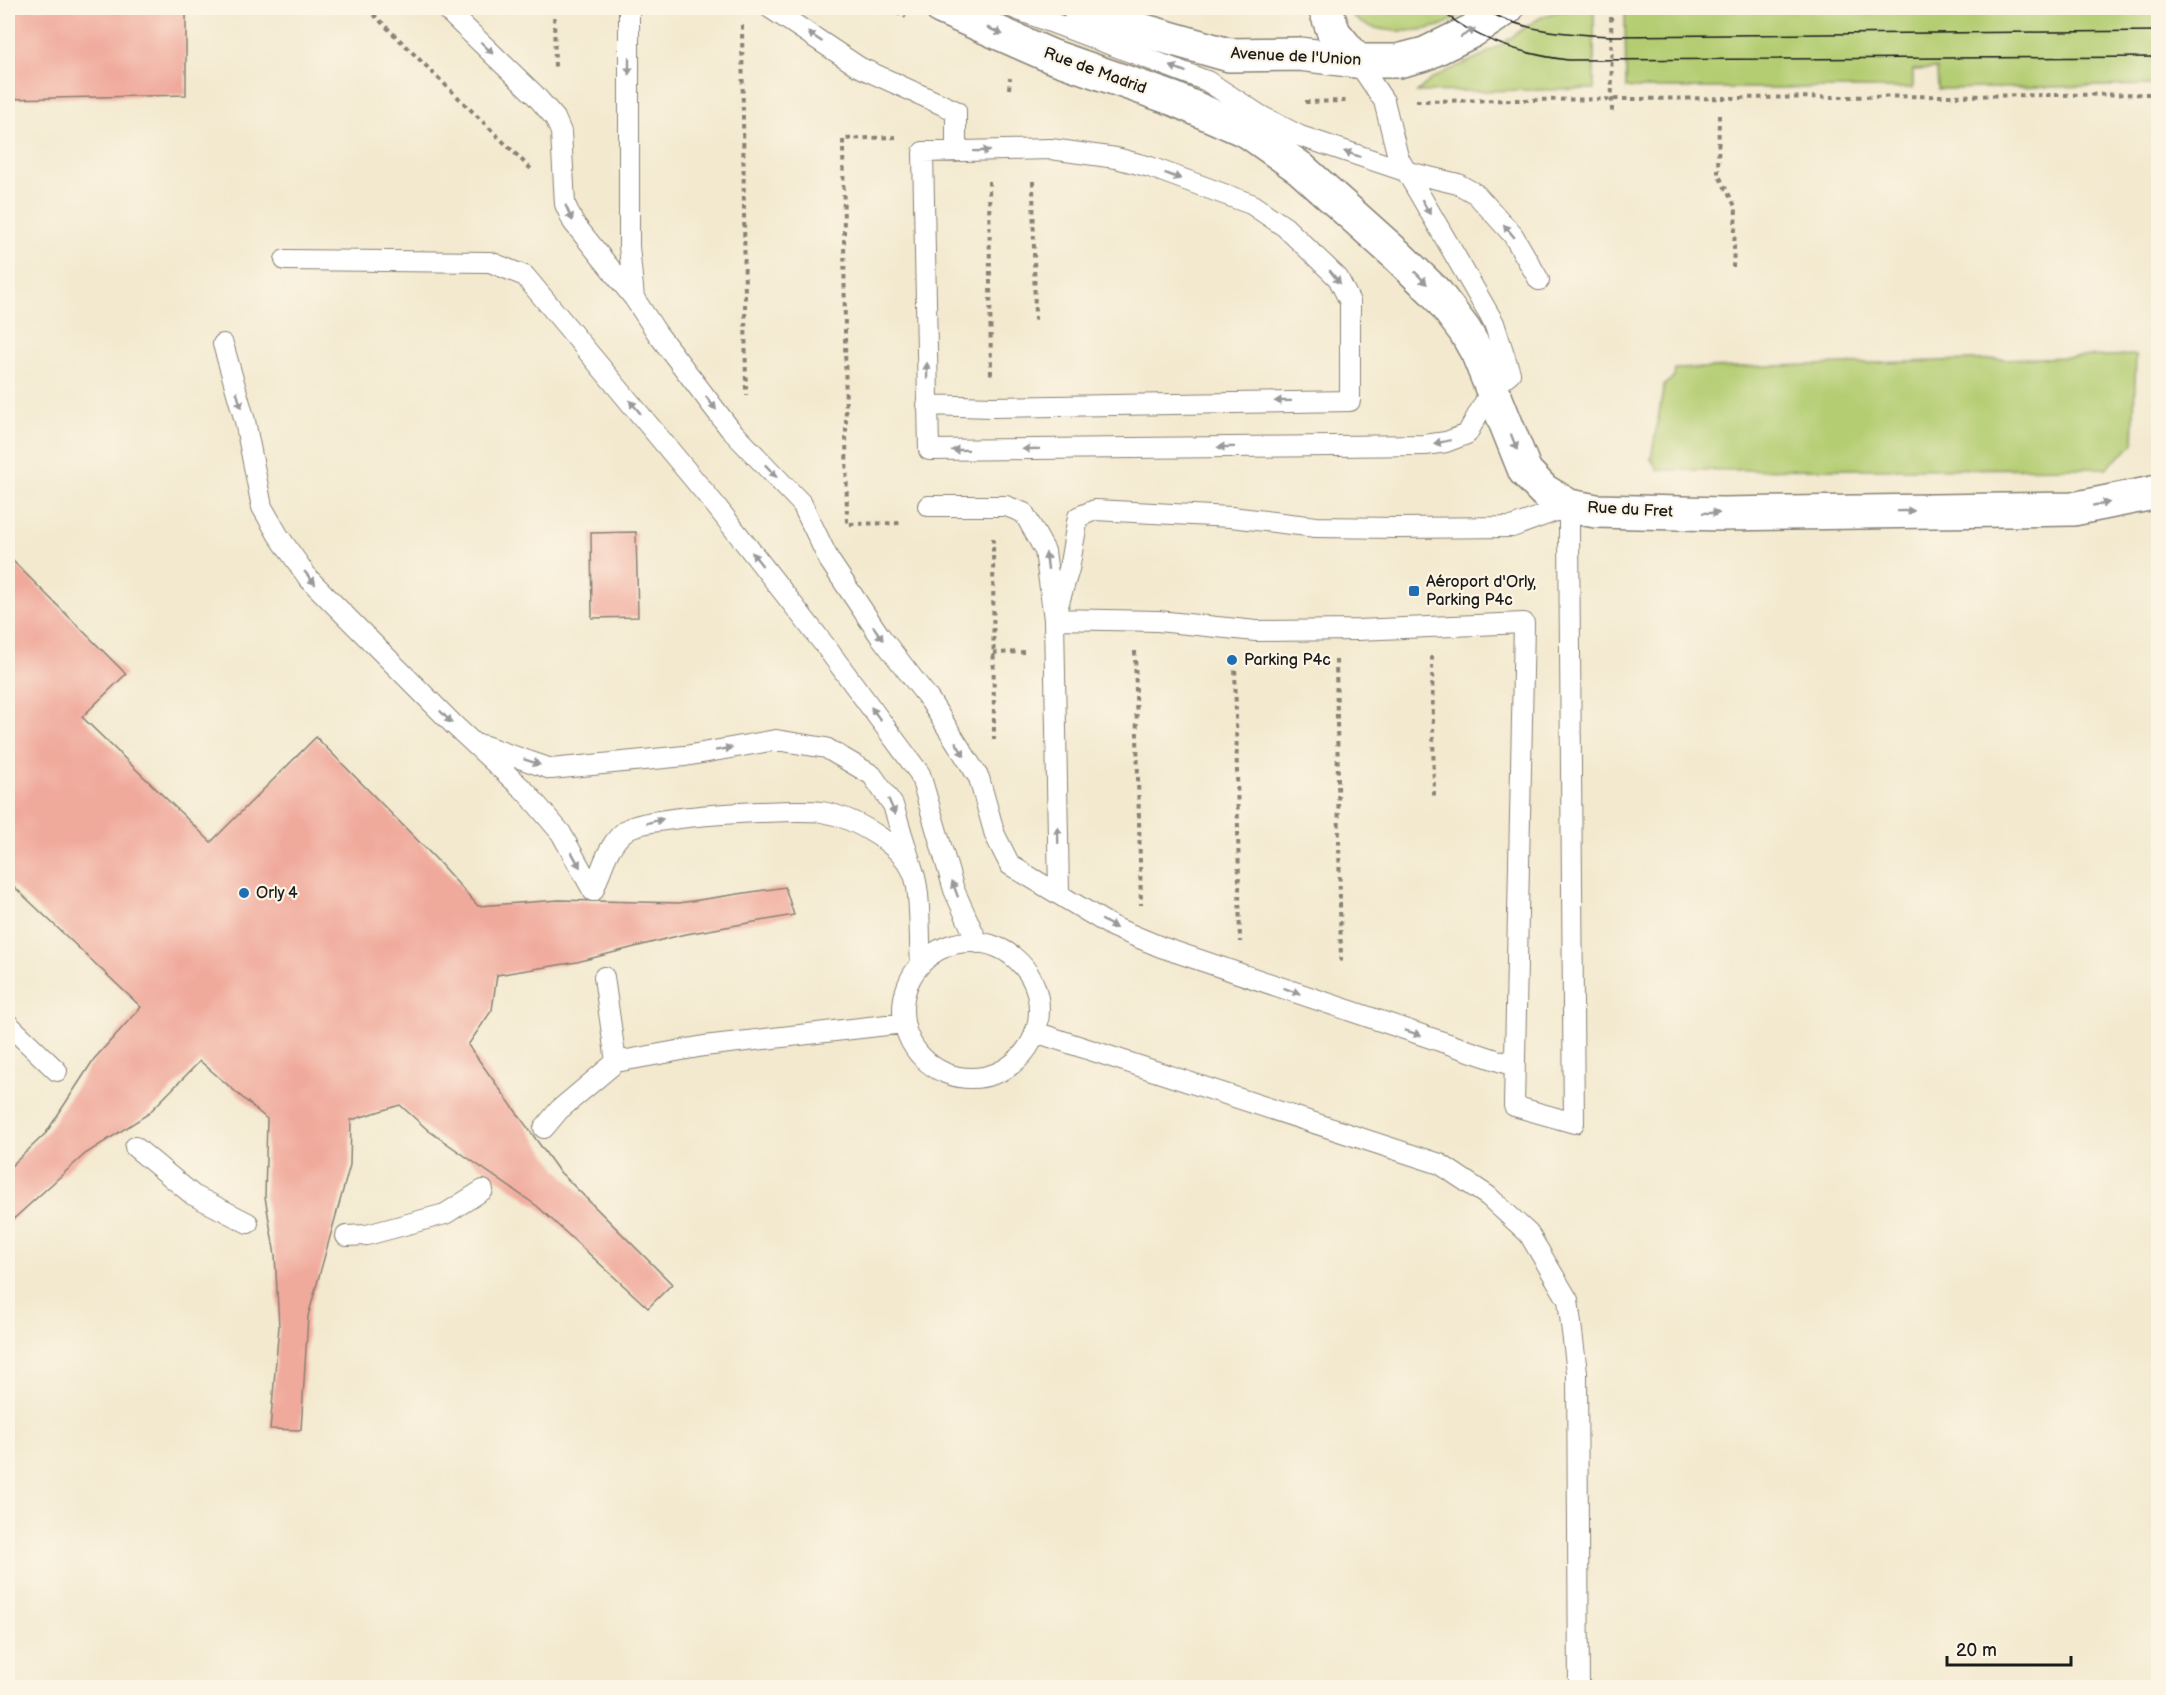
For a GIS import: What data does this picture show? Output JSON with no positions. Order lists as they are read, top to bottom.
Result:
{
  "streets": {
    "street": ["Avenue de l'Union", "Rue de Madrid", "Rue du Fret"]
  },
  "crossings": [
    ["Rue de Madrid", "Rue du Fret"]
  ],
  "one_way": ["Avenue de l'Union", "Rue de Madrid", "Rue du Fret"],
  "places": {
    "transit": ["Aéroport d'Orly, Parking P4c"],
    "other": ["Parking P4c", "Orly 4"]
  },
  "scale_bar": "20 m"
}
